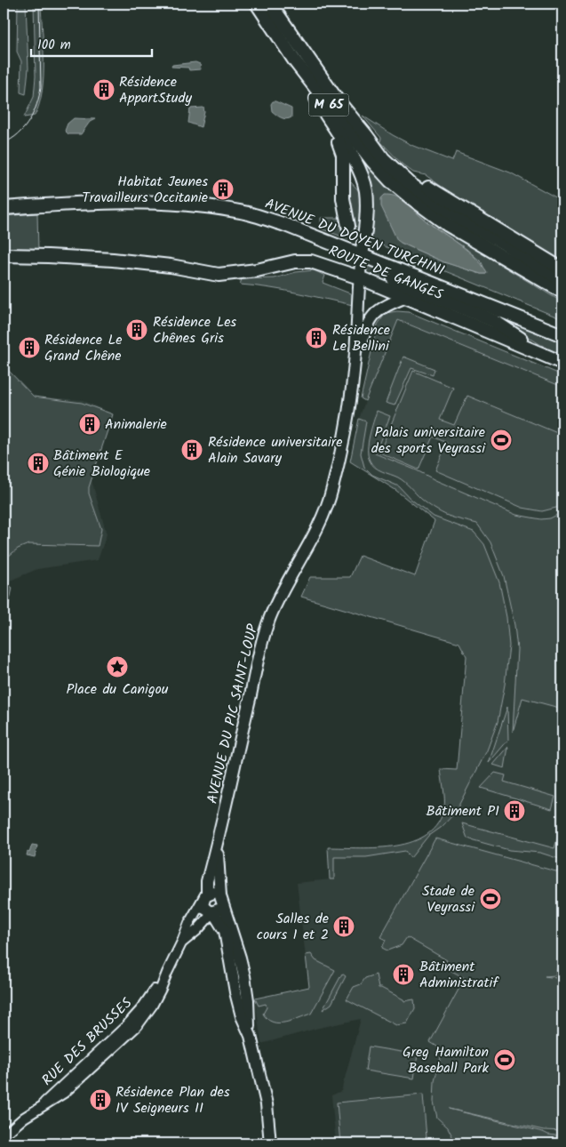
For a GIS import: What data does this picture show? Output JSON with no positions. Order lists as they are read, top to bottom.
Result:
{
  "streets": {
    "main road": [
      "M 65",
      "AVENUE DU DOYEN TURCHINI",
      "ROUTE DE GANGES",
      "AVENUE DU PIC SAINT-LOUP"
    ],
    "street": ["RUE DES BRUSSES"]
  },
  "crossings": [
    ["AVENUE DU DOYEN TURCHINI", "AVENUE DU PIC SAINT-LOUP"],
    ["ROUTE DE GANGES", "AVENUE DU PIC SAINT-LOUP"],
    ["AVENUE DU PIC SAINT-LOUP", "RUE DES BRUSSES"]
  ],
  "places": {
    "building": [
      "Résidence AppartStudy",
      "Habitat Jeunes Travailleurs Occitanie",
      "Résidence Les Chênes Gris",
      "Résidence Le Bellini",
      "Résidence Le Grand Chêne",
      "Animalerie",
      "Résidence universitaire Alain Savary",
      "Bâtiment E Génie Biologique",
      "Bâtiment P1",
      "Salles de cours 1 et 2",
      "Bâtiment Administratif",
      "Résidence Plan des IV Seigneurs II"
    ],
    "sports": ["Palais universitaire des sports Veyrassi", "Stade de Veyrassi", "Greg Hamilton Baseball Park"],
    "place": ["Place du Canigou"]
  },
  "scale_bar": "100 m"
}
